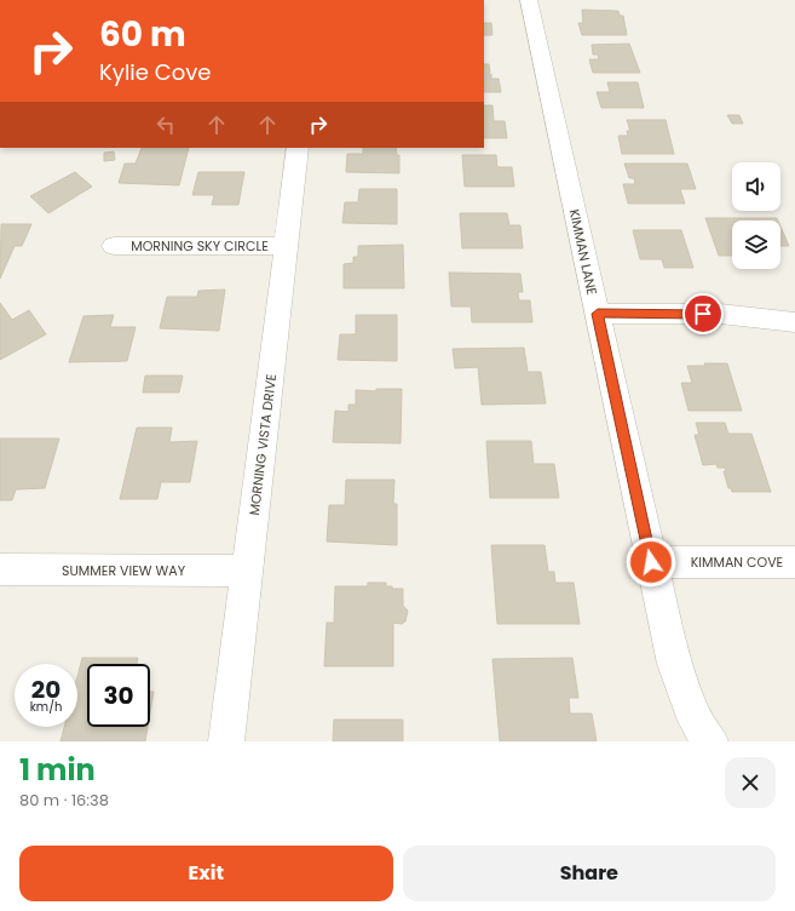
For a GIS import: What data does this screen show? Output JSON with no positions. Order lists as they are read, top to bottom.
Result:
{
  "streets": {
    "street": [
      "MORNING SKY CIRCLE",
      "KIMMAN LANE",
      "MORNING VISTA DRIVE",
      "KIMMAN COVE",
      "SUMMER VIEW WAY"
    ]
  },
  "crossings": [
    ["MORNING SKY CIRCLE", "MORNING VISTA DRIVE"],
    ["KIMMAN LANE", "KIMMAN COVE"],
    ["MORNING VISTA DRIVE", "SUMMER VIEW WAY"]
  ],
  "page": {
    "turn": ["60 m", "Kylie Cove"],
    "speed": "20 km/h",
    "limit": "30",
    "heading": ["1 min", "80 m · 16:38"],
    "buttons": ["Exit", "Share"]
  }
}
